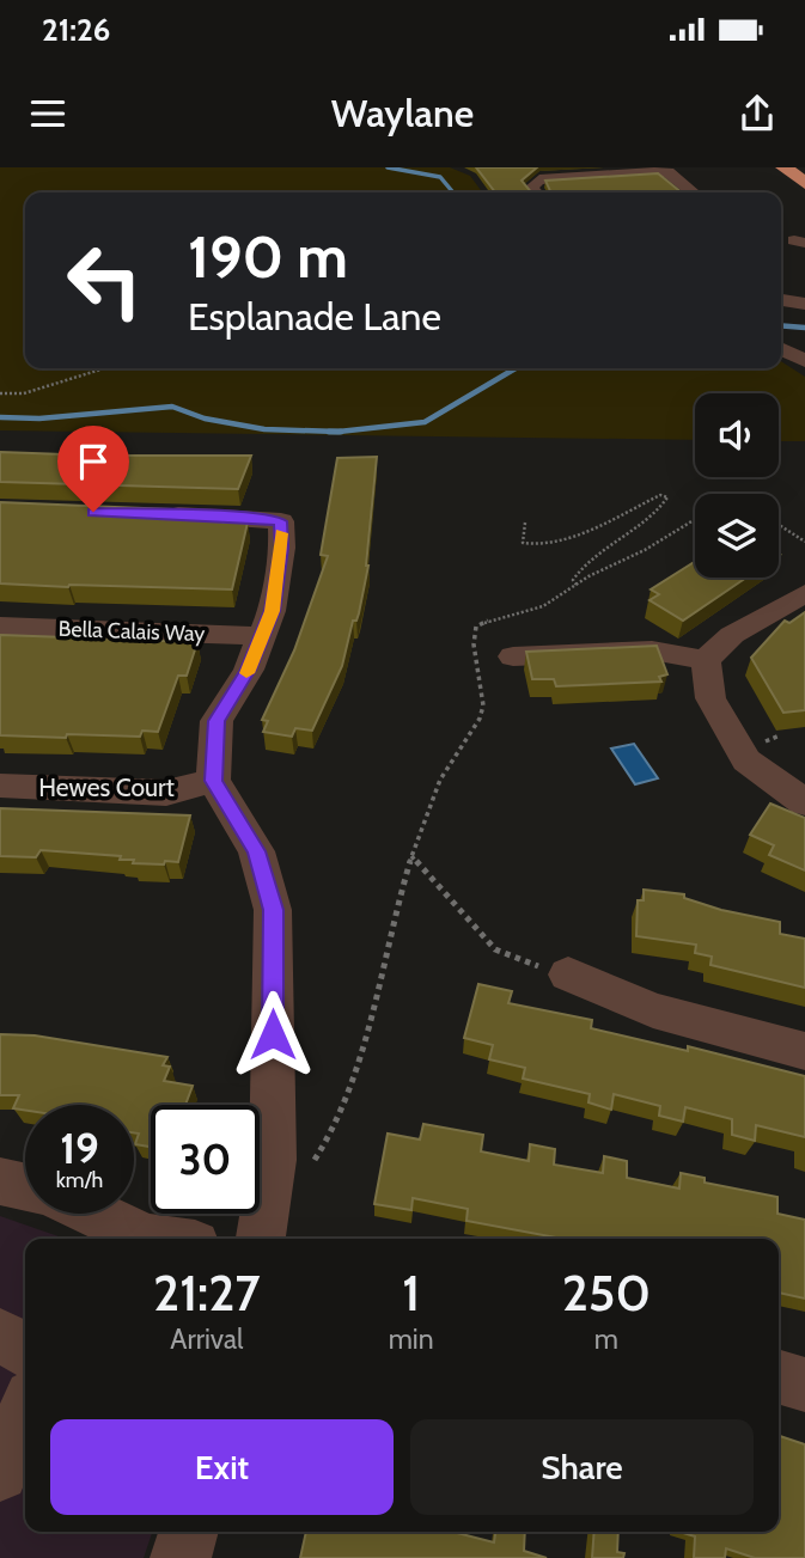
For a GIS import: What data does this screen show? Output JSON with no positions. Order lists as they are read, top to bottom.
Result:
{
  "streets": {
    "street": ["Bella Calais Way", "Hewes Court"]
  },
  "page": {
    "status": "21:26",
    "header": "Waylane",
    "turn": ["190 m", "Esplanade Lane"],
    "speed": "19 km/h",
    "limit": "30",
    "eta": [
      "21:27",
      "Arrival",
      "1",
      "min",
      "250",
      "m"
    ],
    "buttons": ["Exit", "Share"]
  }
}
